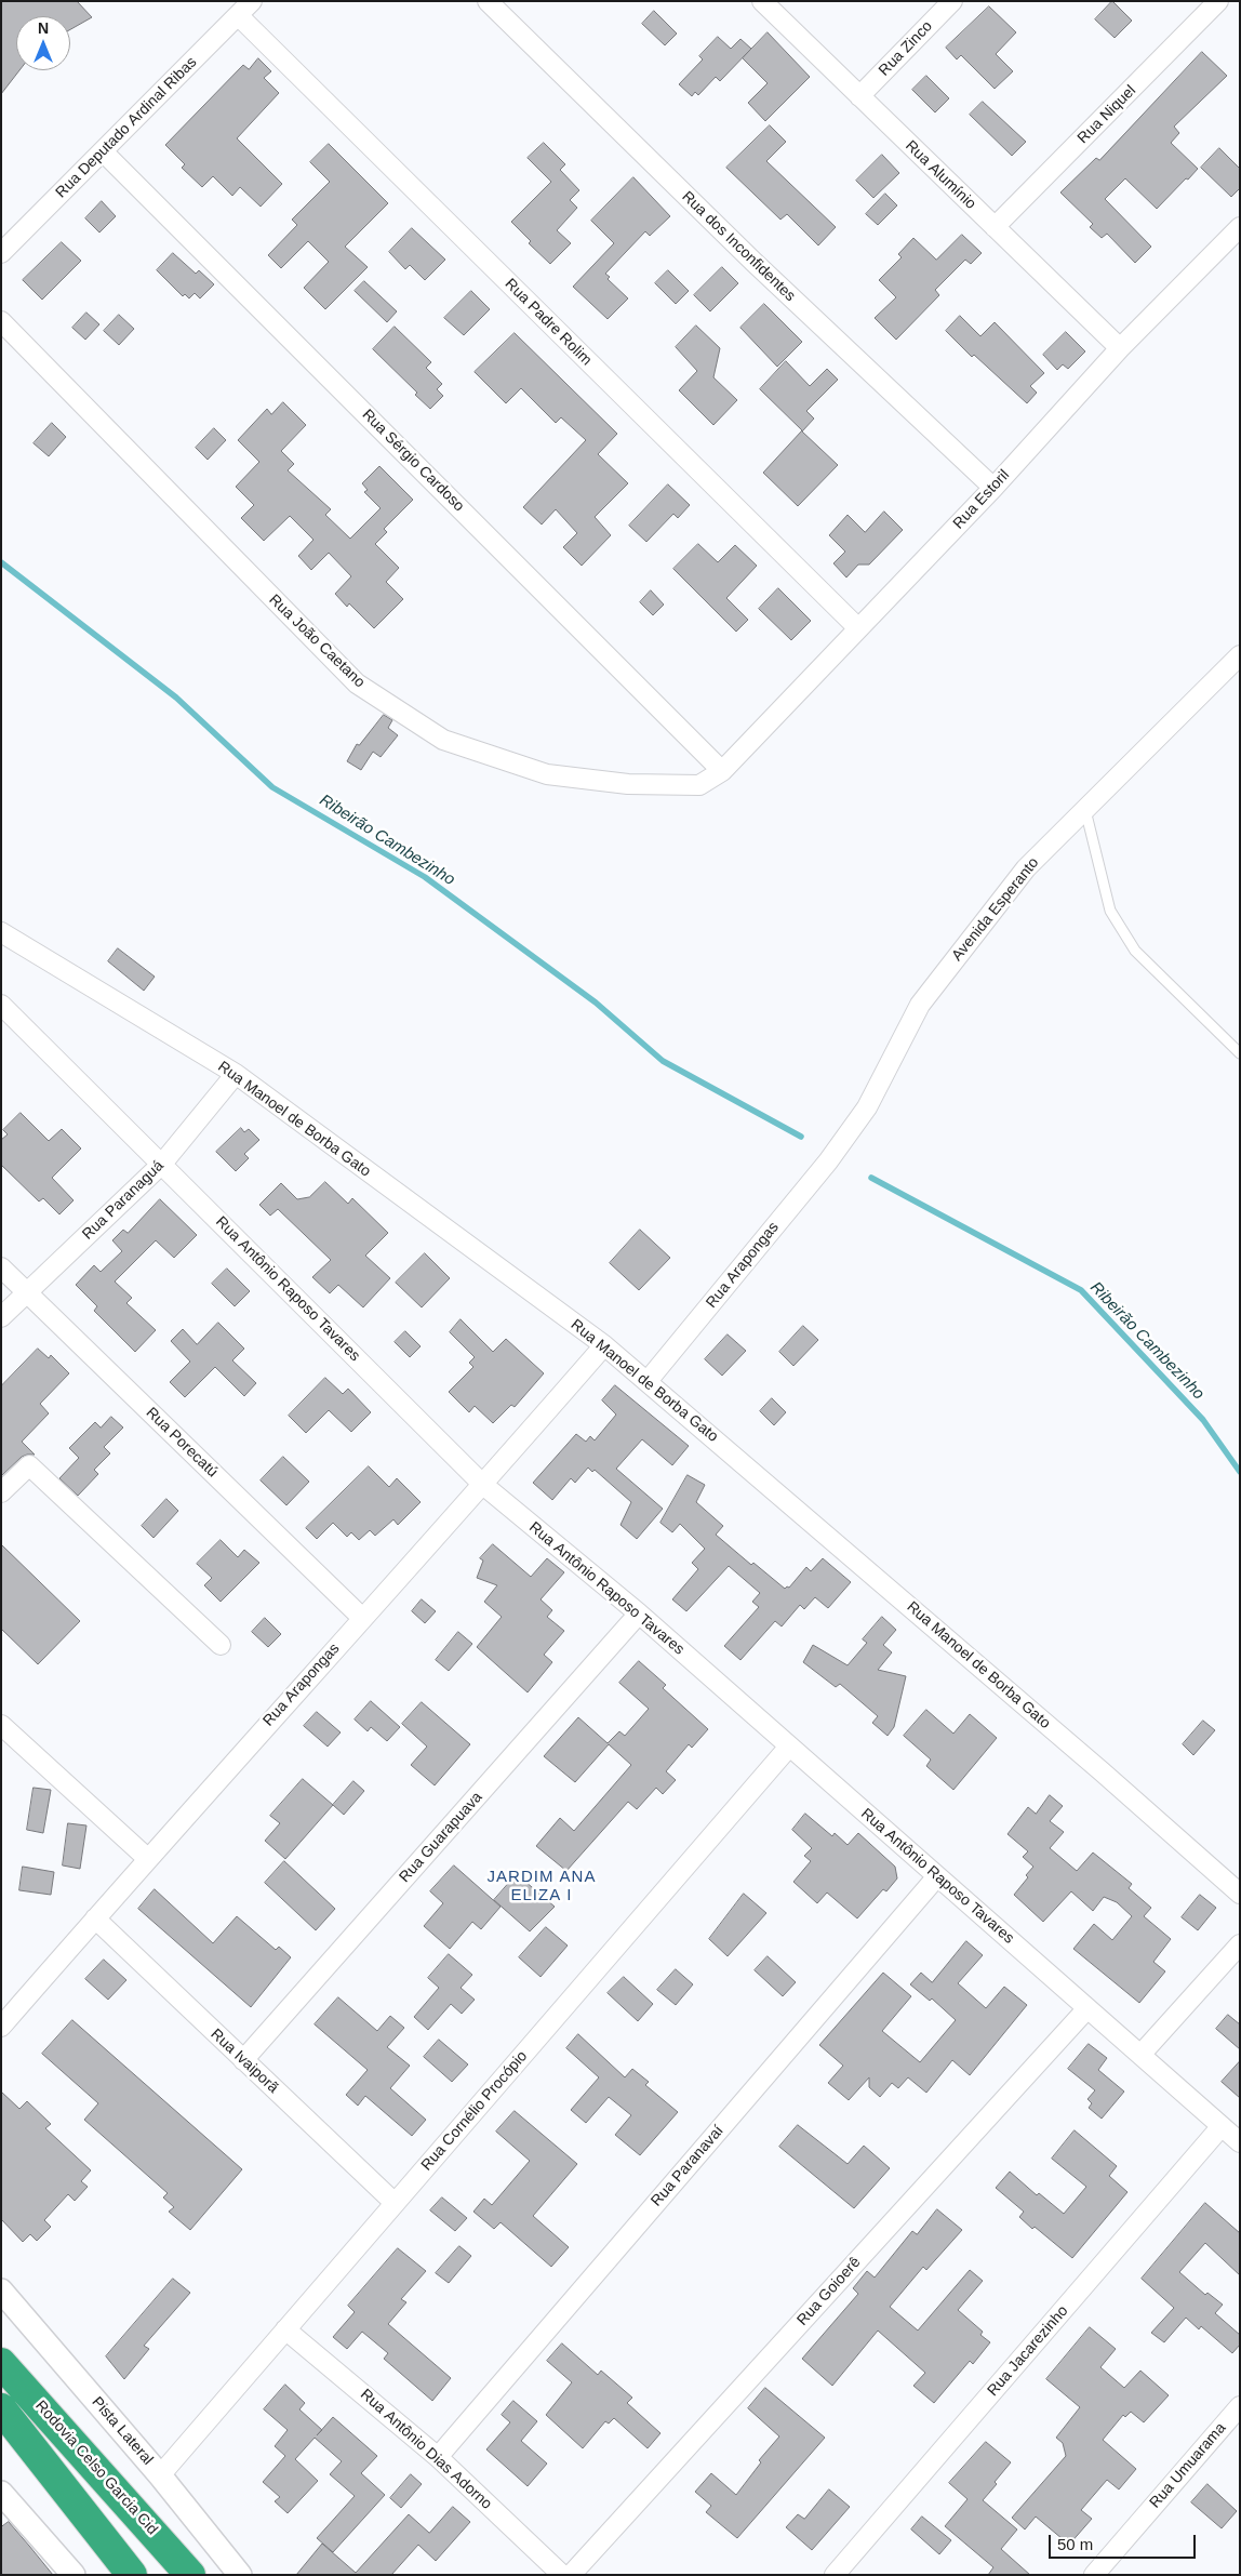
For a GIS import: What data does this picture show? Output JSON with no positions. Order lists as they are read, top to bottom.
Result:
{
  "streets": {
    "highway": ["Rodovia Celso Garcia Cid"],
    "street": [
      "Rua Zinco",
      "Rua Niquel",
      "Rua Deputado Ardinal Ribas",
      "Rua Alumínio",
      "Rua dos Inconfidentes",
      "Rua Padre Rolim",
      "Rua Sérgio Cardoso",
      "Rua Estoril",
      "Rua João Caetano",
      "Avenida Esperanto",
      "Rua Manoel de Borba Gato",
      "Rua Paranaguá",
      "Rua Arapongas",
      "Rua Antônio Raposo Tavares",
      "Rua Porecatú",
      "Rua Guarapuava",
      "Rua Ivaiporã",
      "Rua Cornélio Procópio",
      "Rua Paranavaí",
      "Rua Goioerê",
      "Rua Jacarezinho",
      "Pista Lateral",
      "Rua Antônio Dias Adorno",
      "Rua Umuarama"
    ]
  },
  "crossings": [
    ["Rua Zinco", "Rua Alumínio"],
    ["Rua Niquel", "Rua Alumínio"],
    ["Rua Deputado Ardinal Ribas", "Rua Padre Rolim"],
    ["Rua Deputado Ardinal Ribas", "Rua Sérgio Cardoso"],
    ["Rua Alumínio", "Rua Estoril"],
    ["Rua dos Inconfidentes", "Rua Estoril"],
    ["Rua Padre Rolim", "Rua Estoril"],
    ["Rua Sérgio Cardoso", "Rua Estoril"],
    ["Rua Sérgio Cardoso", "Rua João Caetano"],
    ["Rua Estoril", "Rua João Caetano"],
    ["Avenida Esperanto", "Rua Arapongas"],
    ["Rua Manoel de Borba Gato", "Rua Paranaguá"],
    ["Rua Manoel de Borba Gato", "Rua Arapongas"],
    ["Rua Paranaguá", "Rua Antônio Raposo Tavares"],
    ["Rua Paranaguá", "Rua Porecatú"],
    ["Rua Arapongas", "Rua Antônio Raposo Tavares"],
    ["Rua Arapongas", "Rua Porecatú"],
    ["Rua Arapongas", "Rua Ivaiporã"],
    ["Rua Antônio Raposo Tavares", "Rua Guarapuava"],
    ["Rua Antônio Raposo Tavares", "Rua Cornélio Procópio"],
    ["Rua Antônio Raposo Tavares", "Rua Paranavaí"],
    ["Rua Antônio Raposo Tavares", "Rua Goioerê"],
    ["Rua Antônio Raposo Tavares", "Rua Jacarezinho"],
    ["Rua Guarapuava", "Rua Ivaiporã"],
    ["Rua Ivaiporã", "Rua Cornélio Procópio"],
    ["Rua Cornélio Procópio", "Pista Lateral"],
    ["Rua Cornélio Procópio", "Rua Antônio Dias Adorno"],
    ["Rua Paranavaí", "Rua Antônio Dias Adorno"]
  ],
  "districts": ["JARDIM ANA ELIZA I"],
  "water": ["Ribeirão Cambezinho"],
  "scale_bar": "50 m",
  "north": "top"
}
